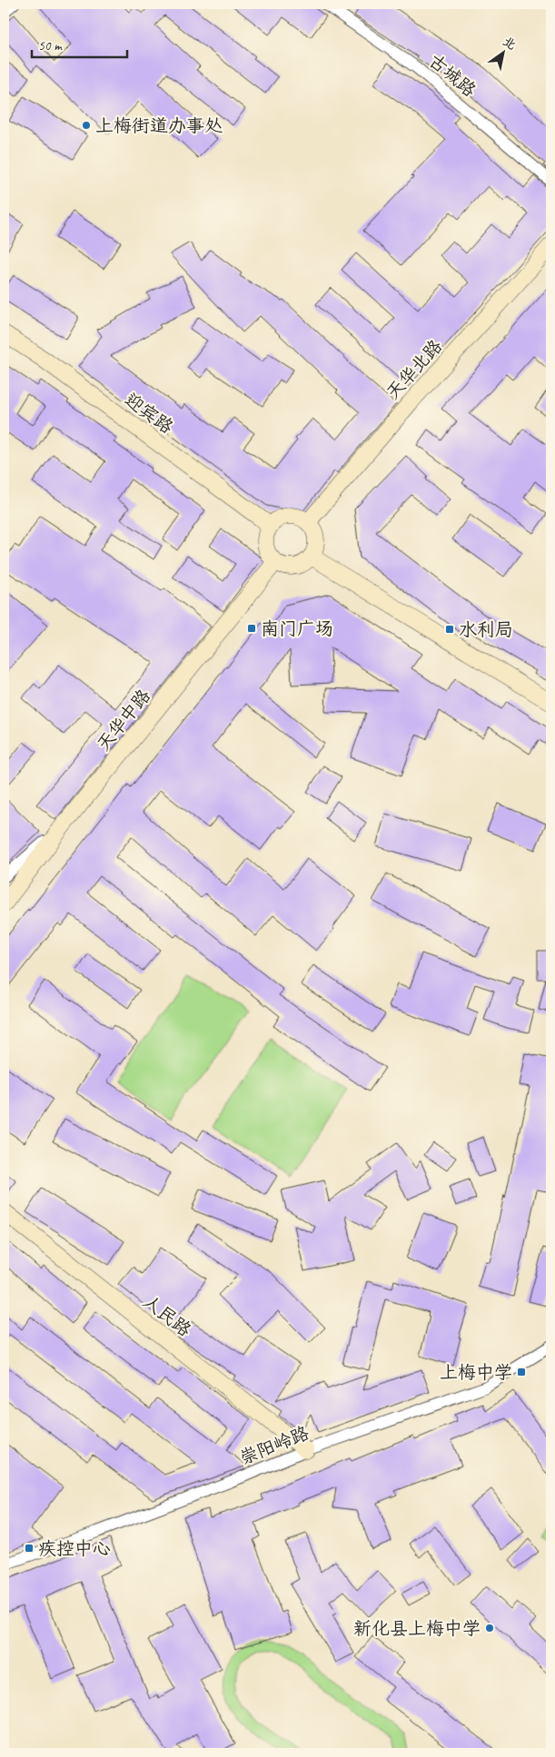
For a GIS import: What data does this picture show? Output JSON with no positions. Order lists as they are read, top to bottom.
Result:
{
  "streets": {
    "street": [
      "古城路",
      "天华北路",
      "迎宾路",
      "天华中路",
      "人民路",
      "崇阳岭路"
    ]
  },
  "crossings": [
    ["天华北路", "迎宾路"],
    ["天华北路", "天华中路"],
    ["迎宾路", "天华中路"],
    ["人民路", "崇阳岭路"]
  ],
  "places": {
    "other": ["上梅街道办事处", "新化县上梅中学"],
    "transit": [
      "南门广场",
      "水利局",
      "上梅中学",
      "疾控中心"
    ]
  },
  "scale_bar": "50 m",
  "north": "top right"
}
